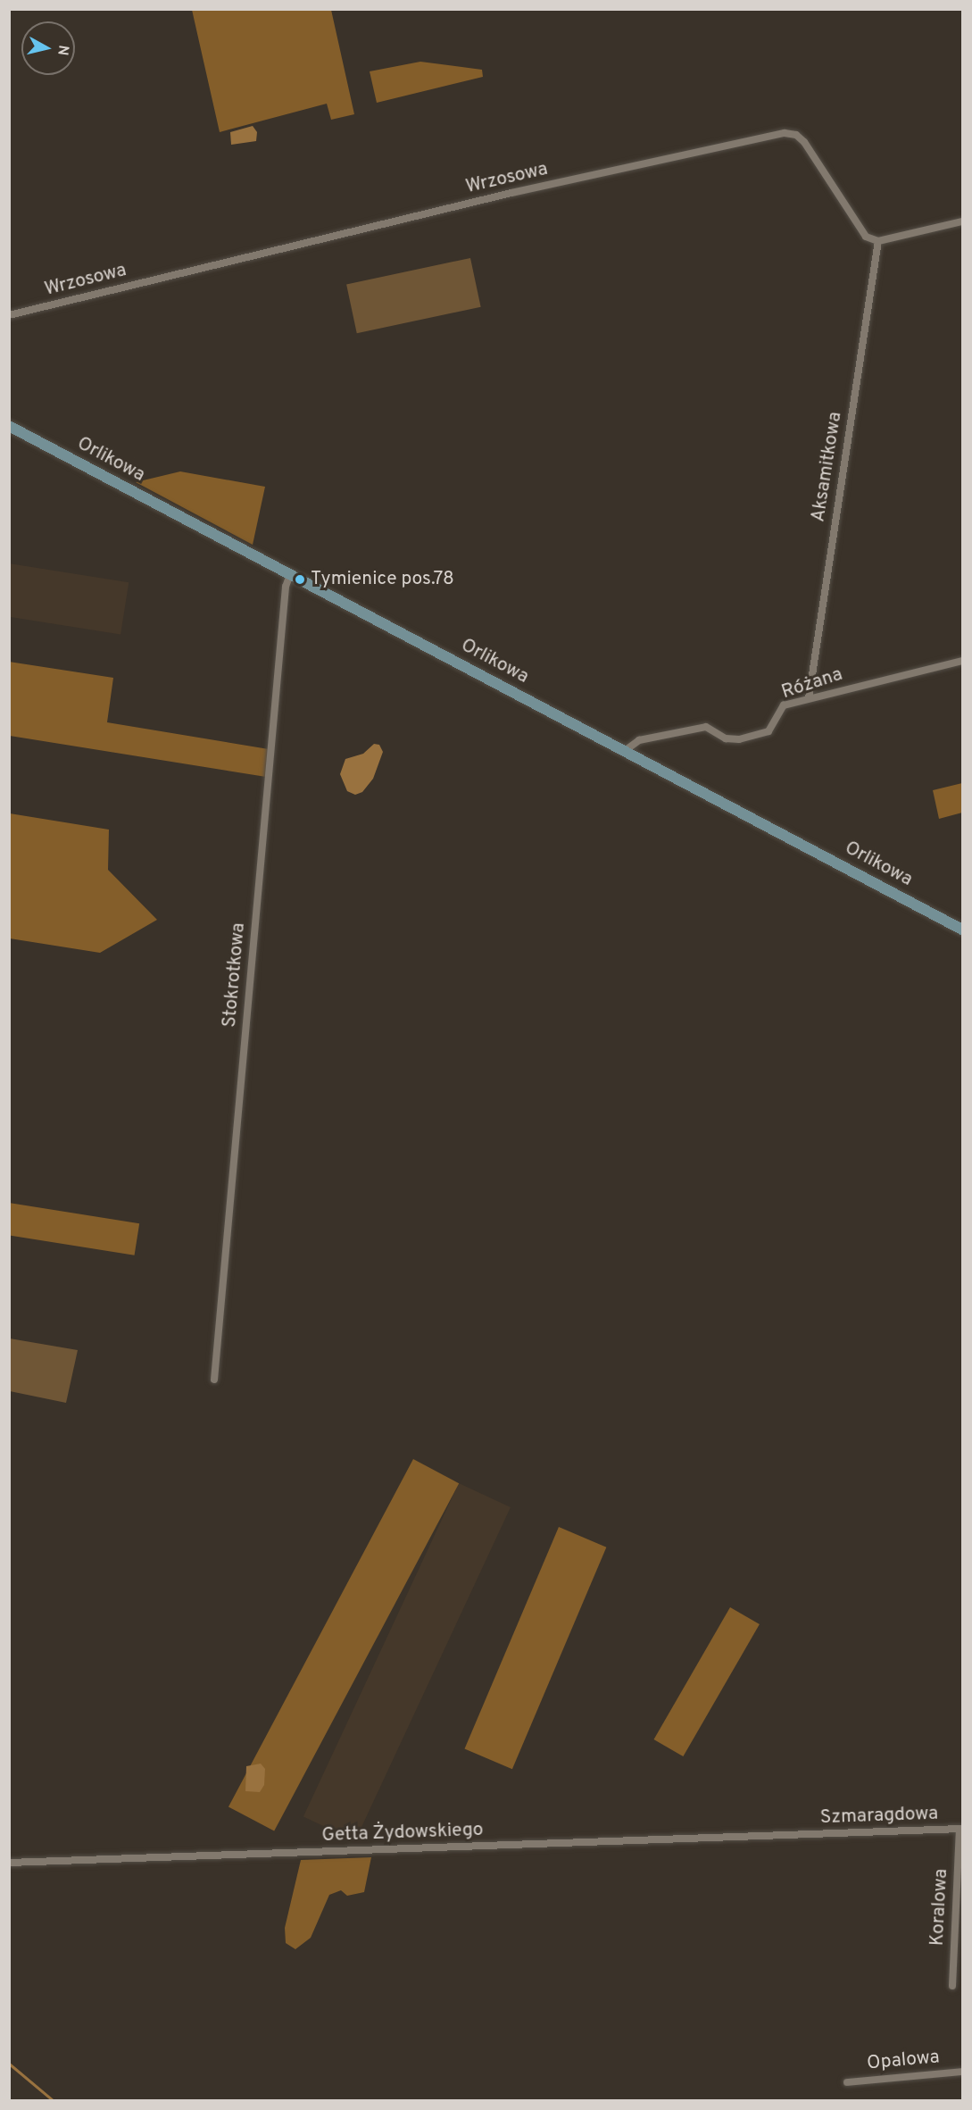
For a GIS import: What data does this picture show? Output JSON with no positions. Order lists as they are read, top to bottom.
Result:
{
  "streets": {
    "street": [
      "Wrzosowa",
      "Orlikowa",
      "Aksamitkowa",
      "Różana",
      "Stokrotkowa",
      "Szmaragdowa",
      "Getta Żydowskiego",
      "Koralowa",
      "Opalowa"
    ]
  },
  "crossings": [
    ["Wrzosowa", "Aksamitkowa"],
    ["Orlikowa", "Różana"],
    ["Orlikowa", "Stokrotkowa"],
    ["Aksamitkowa", "Różana"],
    ["Szmaragdowa", "Getta Żydowskiego"],
    ["Szmaragdowa", "Koralowa"]
  ],
  "places": ["Tymienice pos.78"],
  "north": "right"
}
